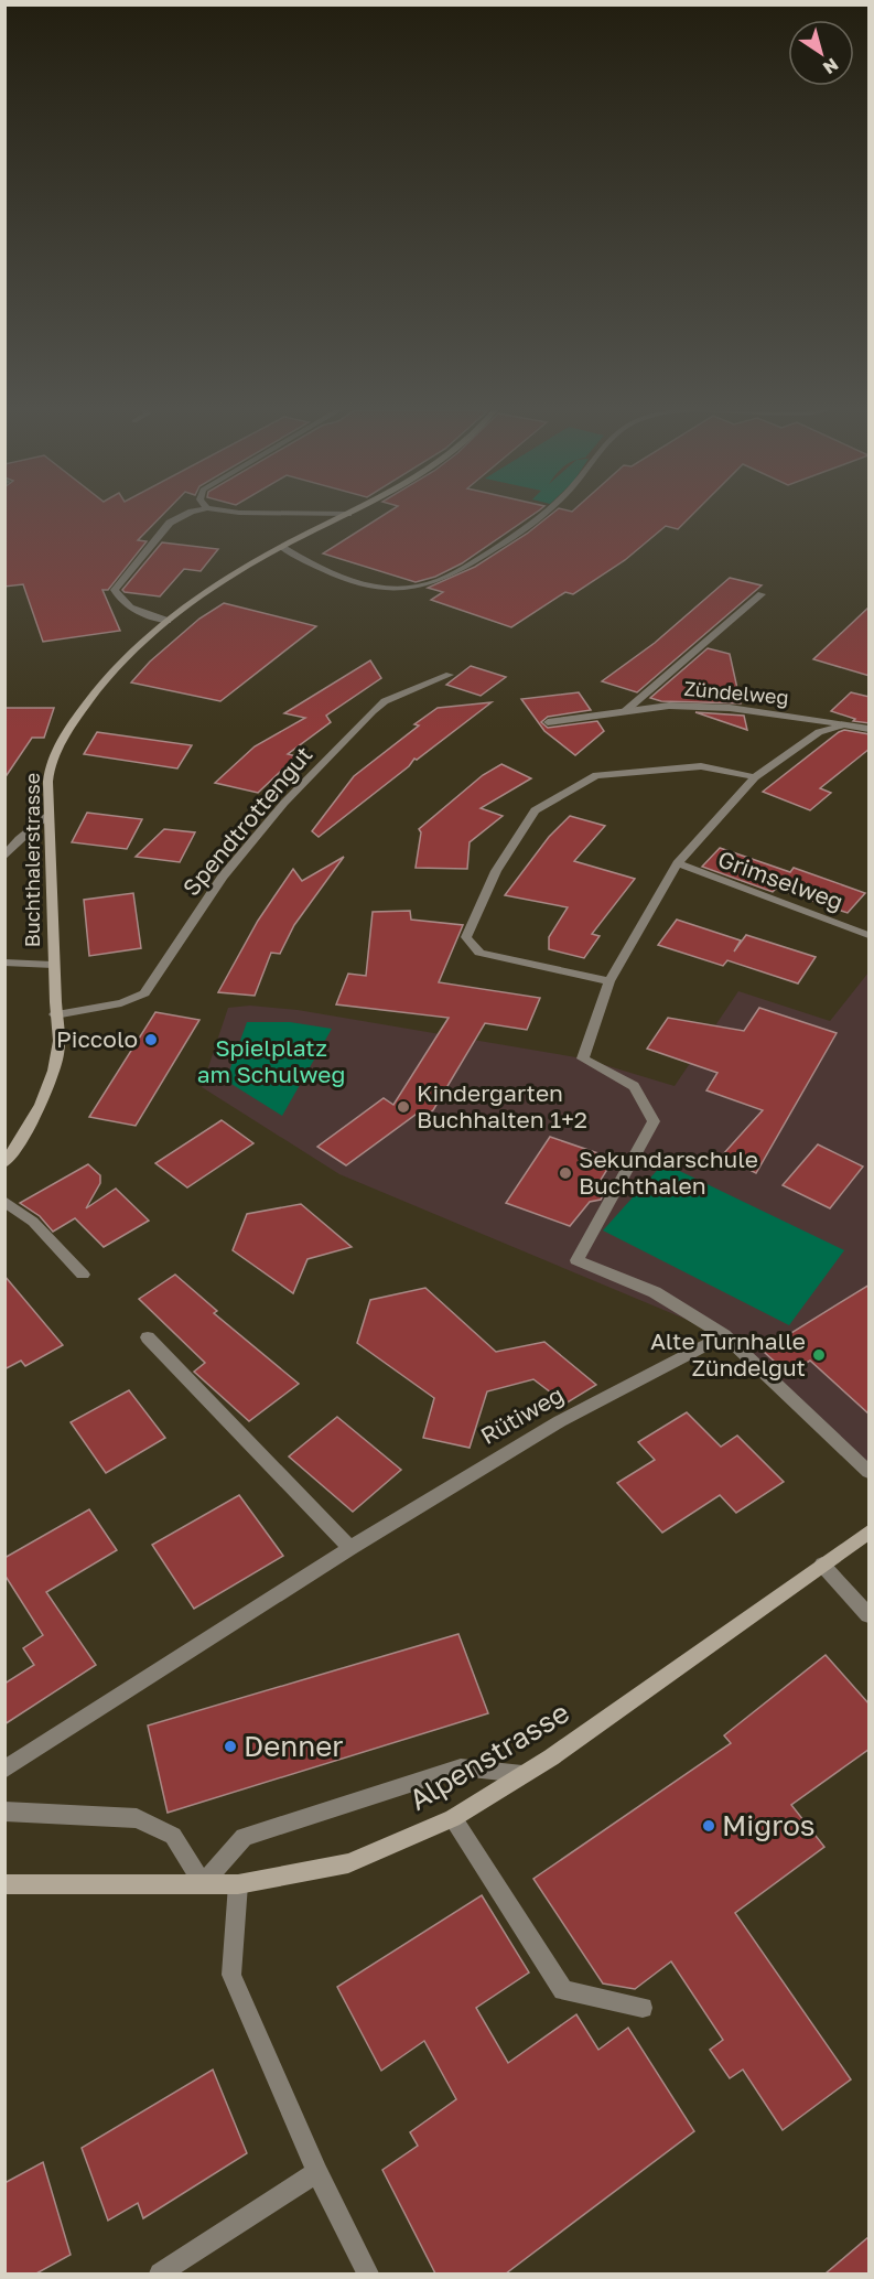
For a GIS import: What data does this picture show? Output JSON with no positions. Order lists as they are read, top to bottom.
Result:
{
  "streets": {
    "street": [
      "Zündelweg",
      "Spendtrottengut",
      "Buchthalerstrasse",
      "Grimselweg",
      "Rütiweg",
      "Alpenstrasse"
    ]
  },
  "crossings": [
    ["Spendtrottengut", "Buchthalerstrasse"]
  ],
  "parks": ["Spielplatz am Schulweg"],
  "places": [
    "Piccolo",
    "Kindergarten Buchhalten 1+2",
    "Sekundarschule Buchthalen",
    "Alte Turnhalle Zündelgut",
    "Denner",
    "Migros"
  ],
  "north": "bottom right"
}
